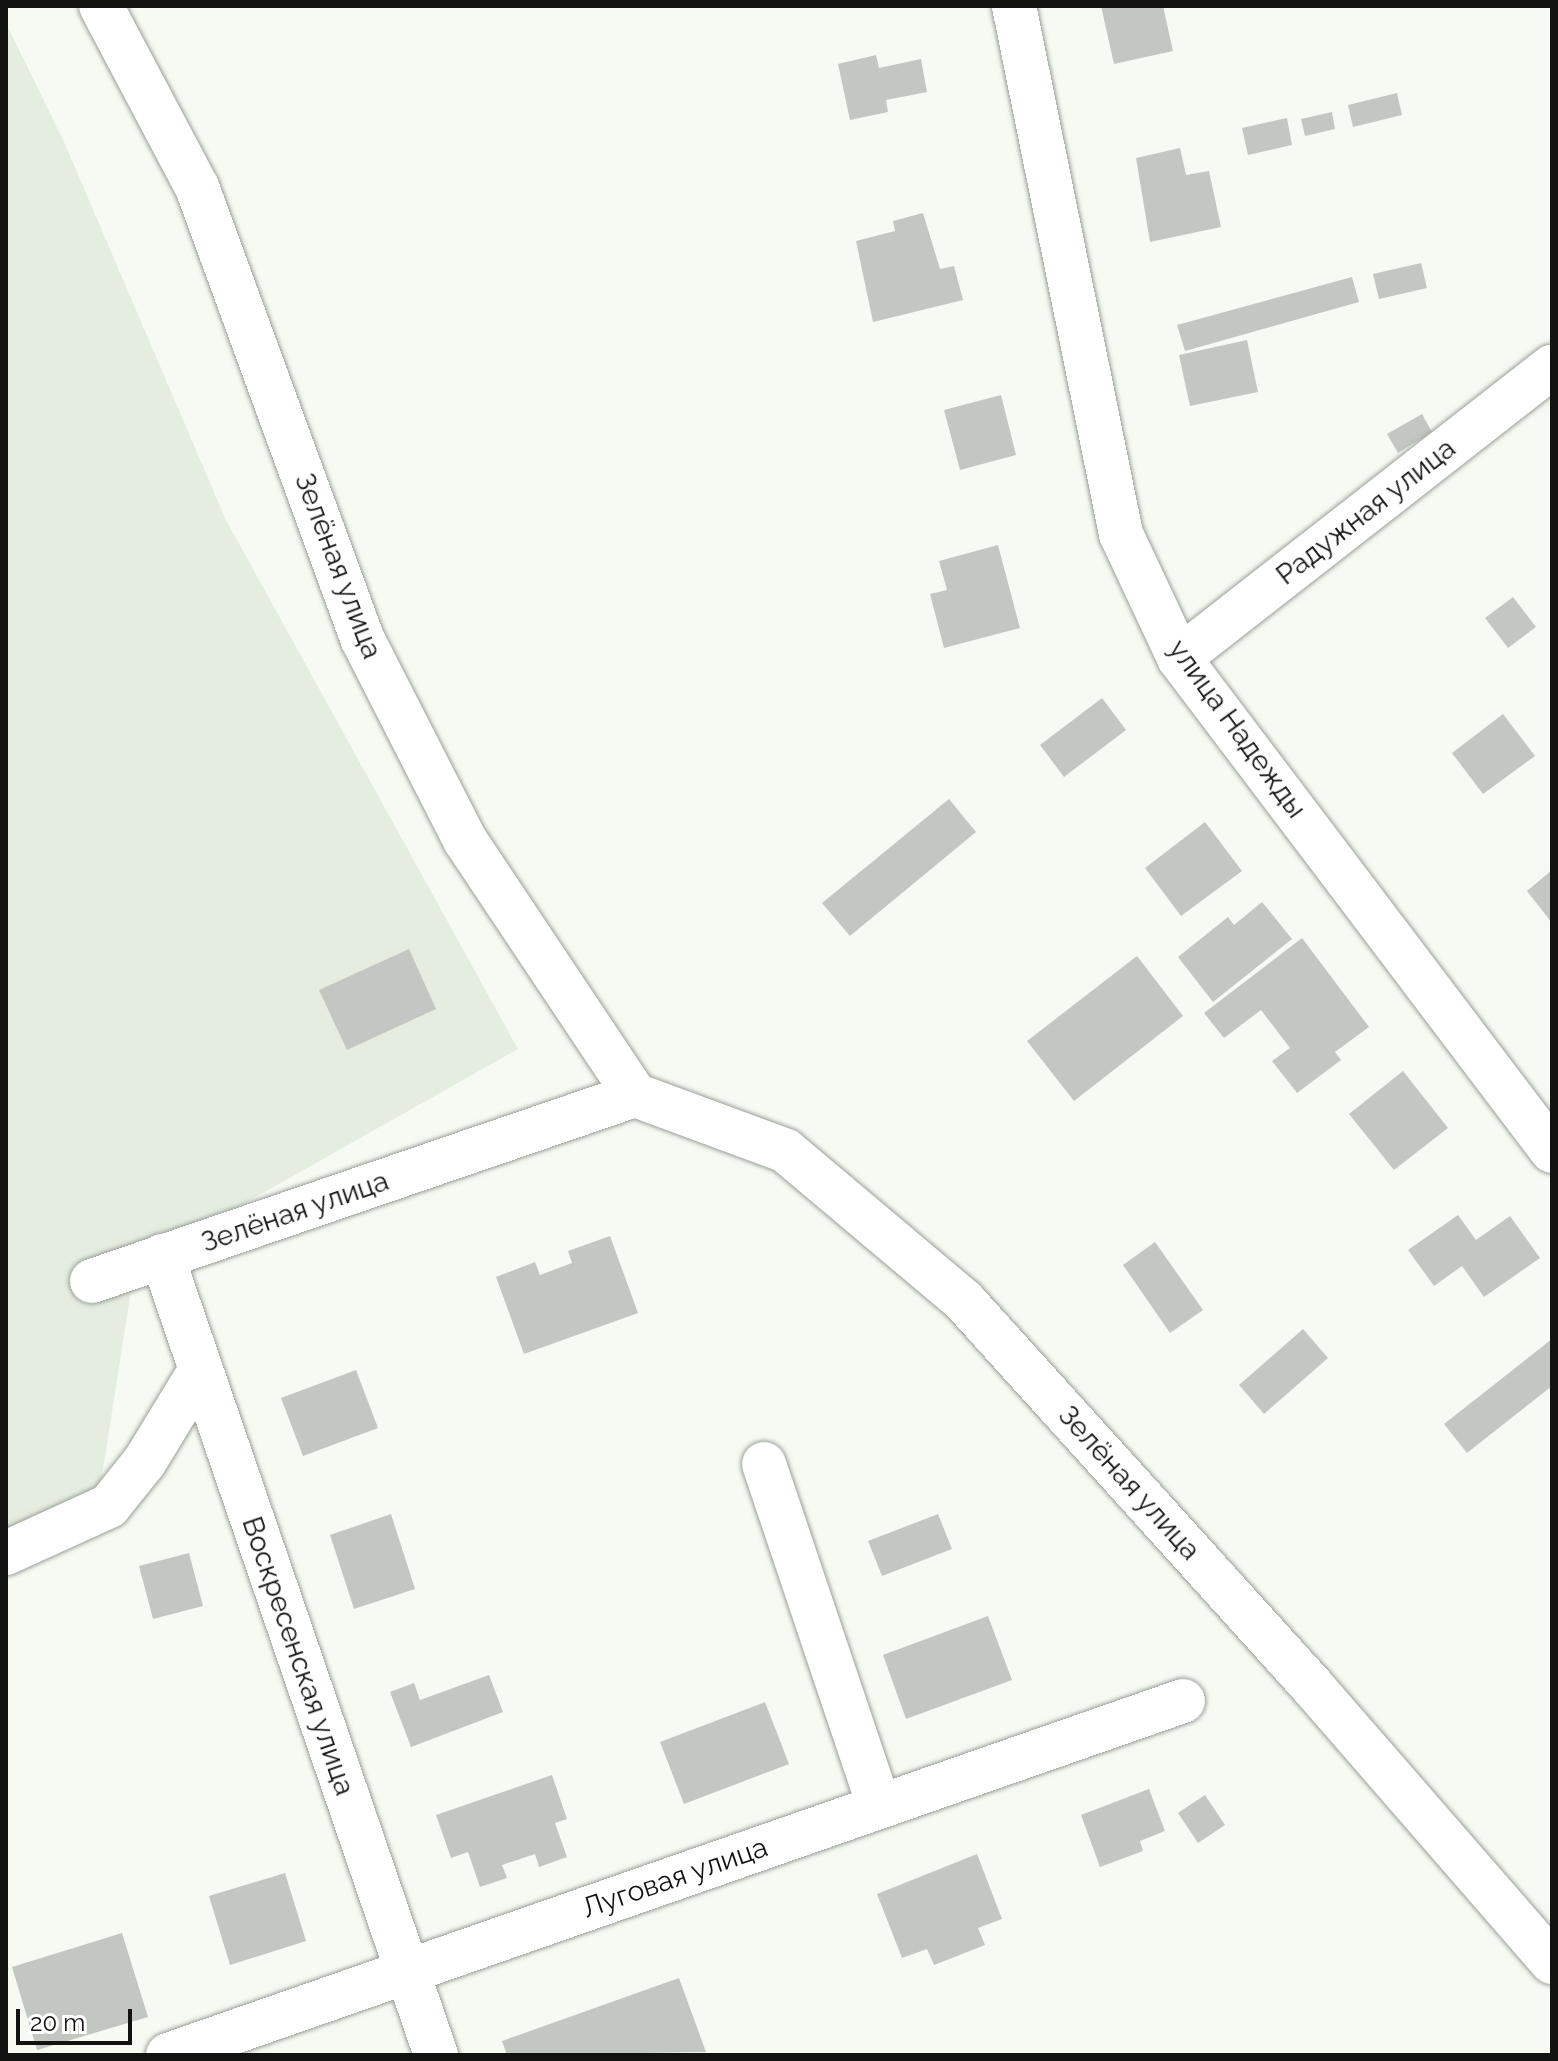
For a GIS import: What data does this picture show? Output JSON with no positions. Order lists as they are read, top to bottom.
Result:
{
  "streets": {
    "street": [
      "Радужная улица",
      "Зелёная улица",
      "улица Надежды",
      "Воскресенская улица",
      "Луговая улица"
    ]
  },
  "crossings": [
    ["Радужная улица", "улица Надежды"],
    ["Зелёная улица", "Воскресенская улица"],
    ["Воскресенская улица", "Луговая улица"]
  ],
  "scale_bar": "20 m"
}
